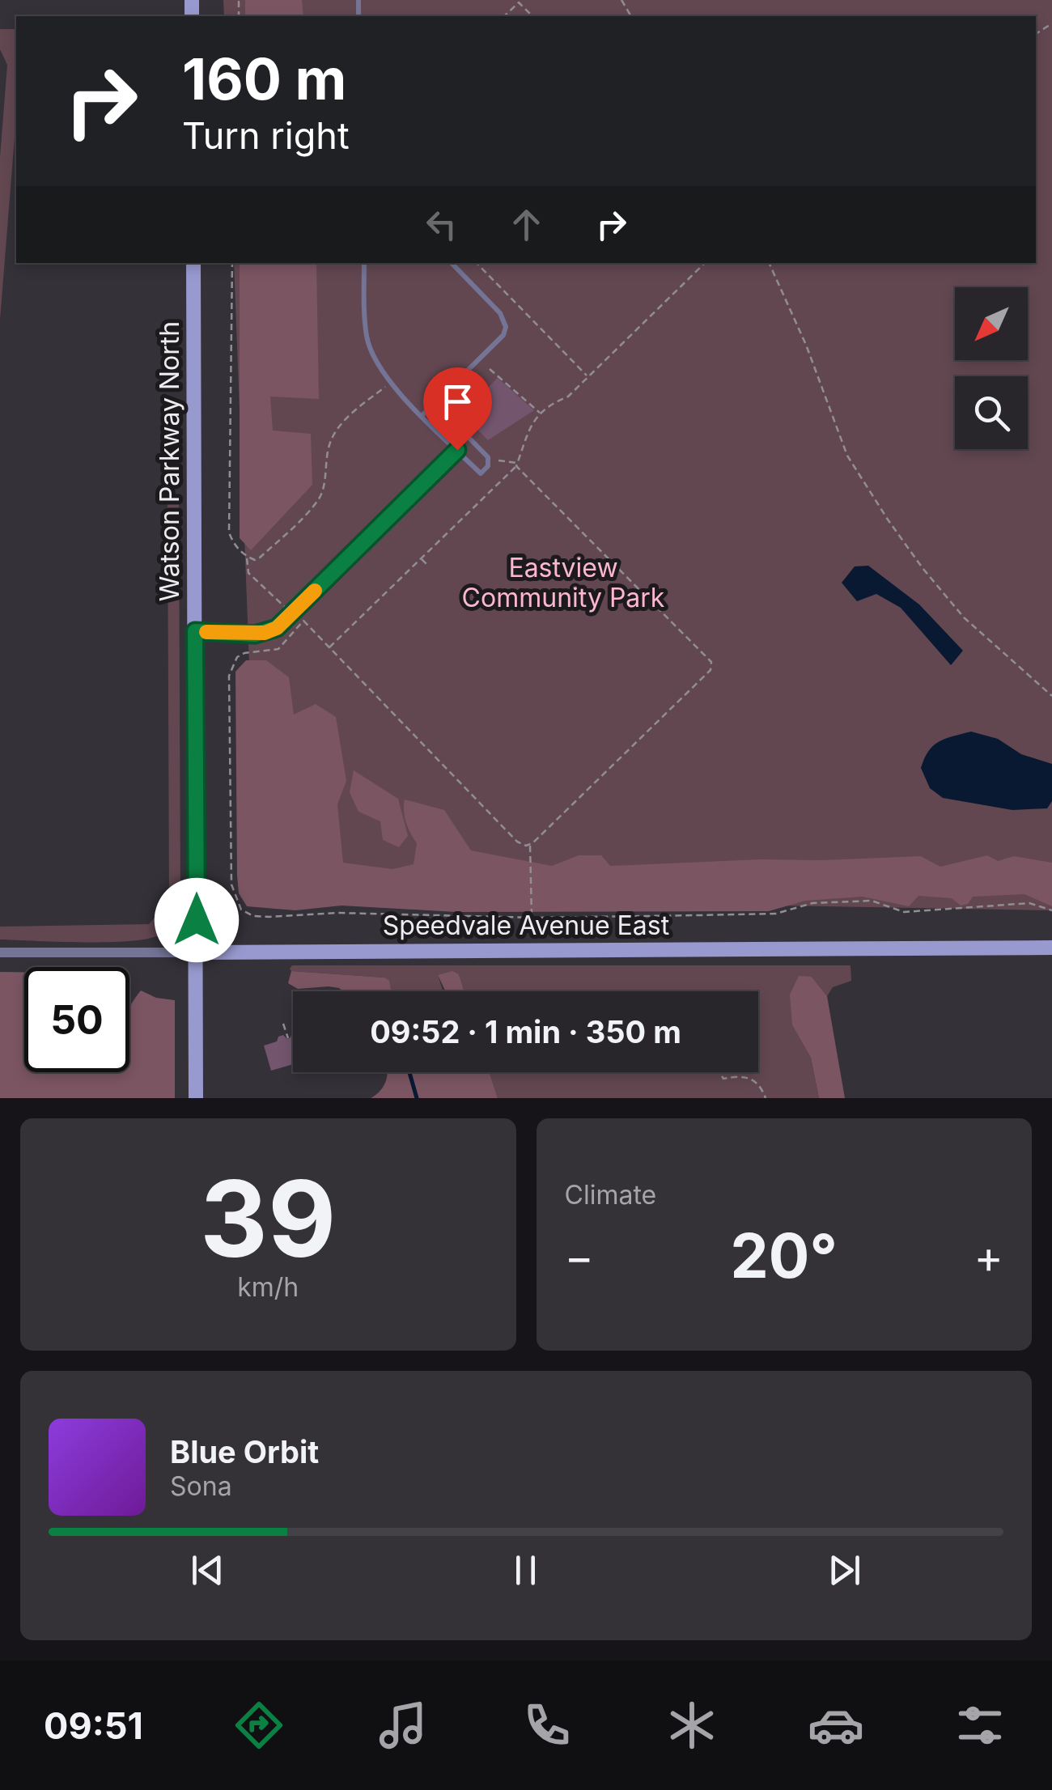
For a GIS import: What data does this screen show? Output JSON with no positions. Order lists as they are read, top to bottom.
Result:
{
  "streets": {
    "main road": ["Watson Parkway North", "Speedvale Avenue East"]
  },
  "crossings": [
    ["Watson Parkway North", "Speedvale Avenue East"]
  ],
  "parks": ["Eastview Community Park"],
  "north": "bottom left",
  "page": {
    "turn": ["160 m", "Turn right"],
    "limit": "50",
    "trip": "09:52 · 1 min · 350 m",
    "tile": [
      ["39", "km/h"],
      "Climate"
    ],
    "heat": ["−", "20°", "+"],
    "song": ["Blue Orbit", "Sona"],
    "tabs": "09:51"
  }
}
